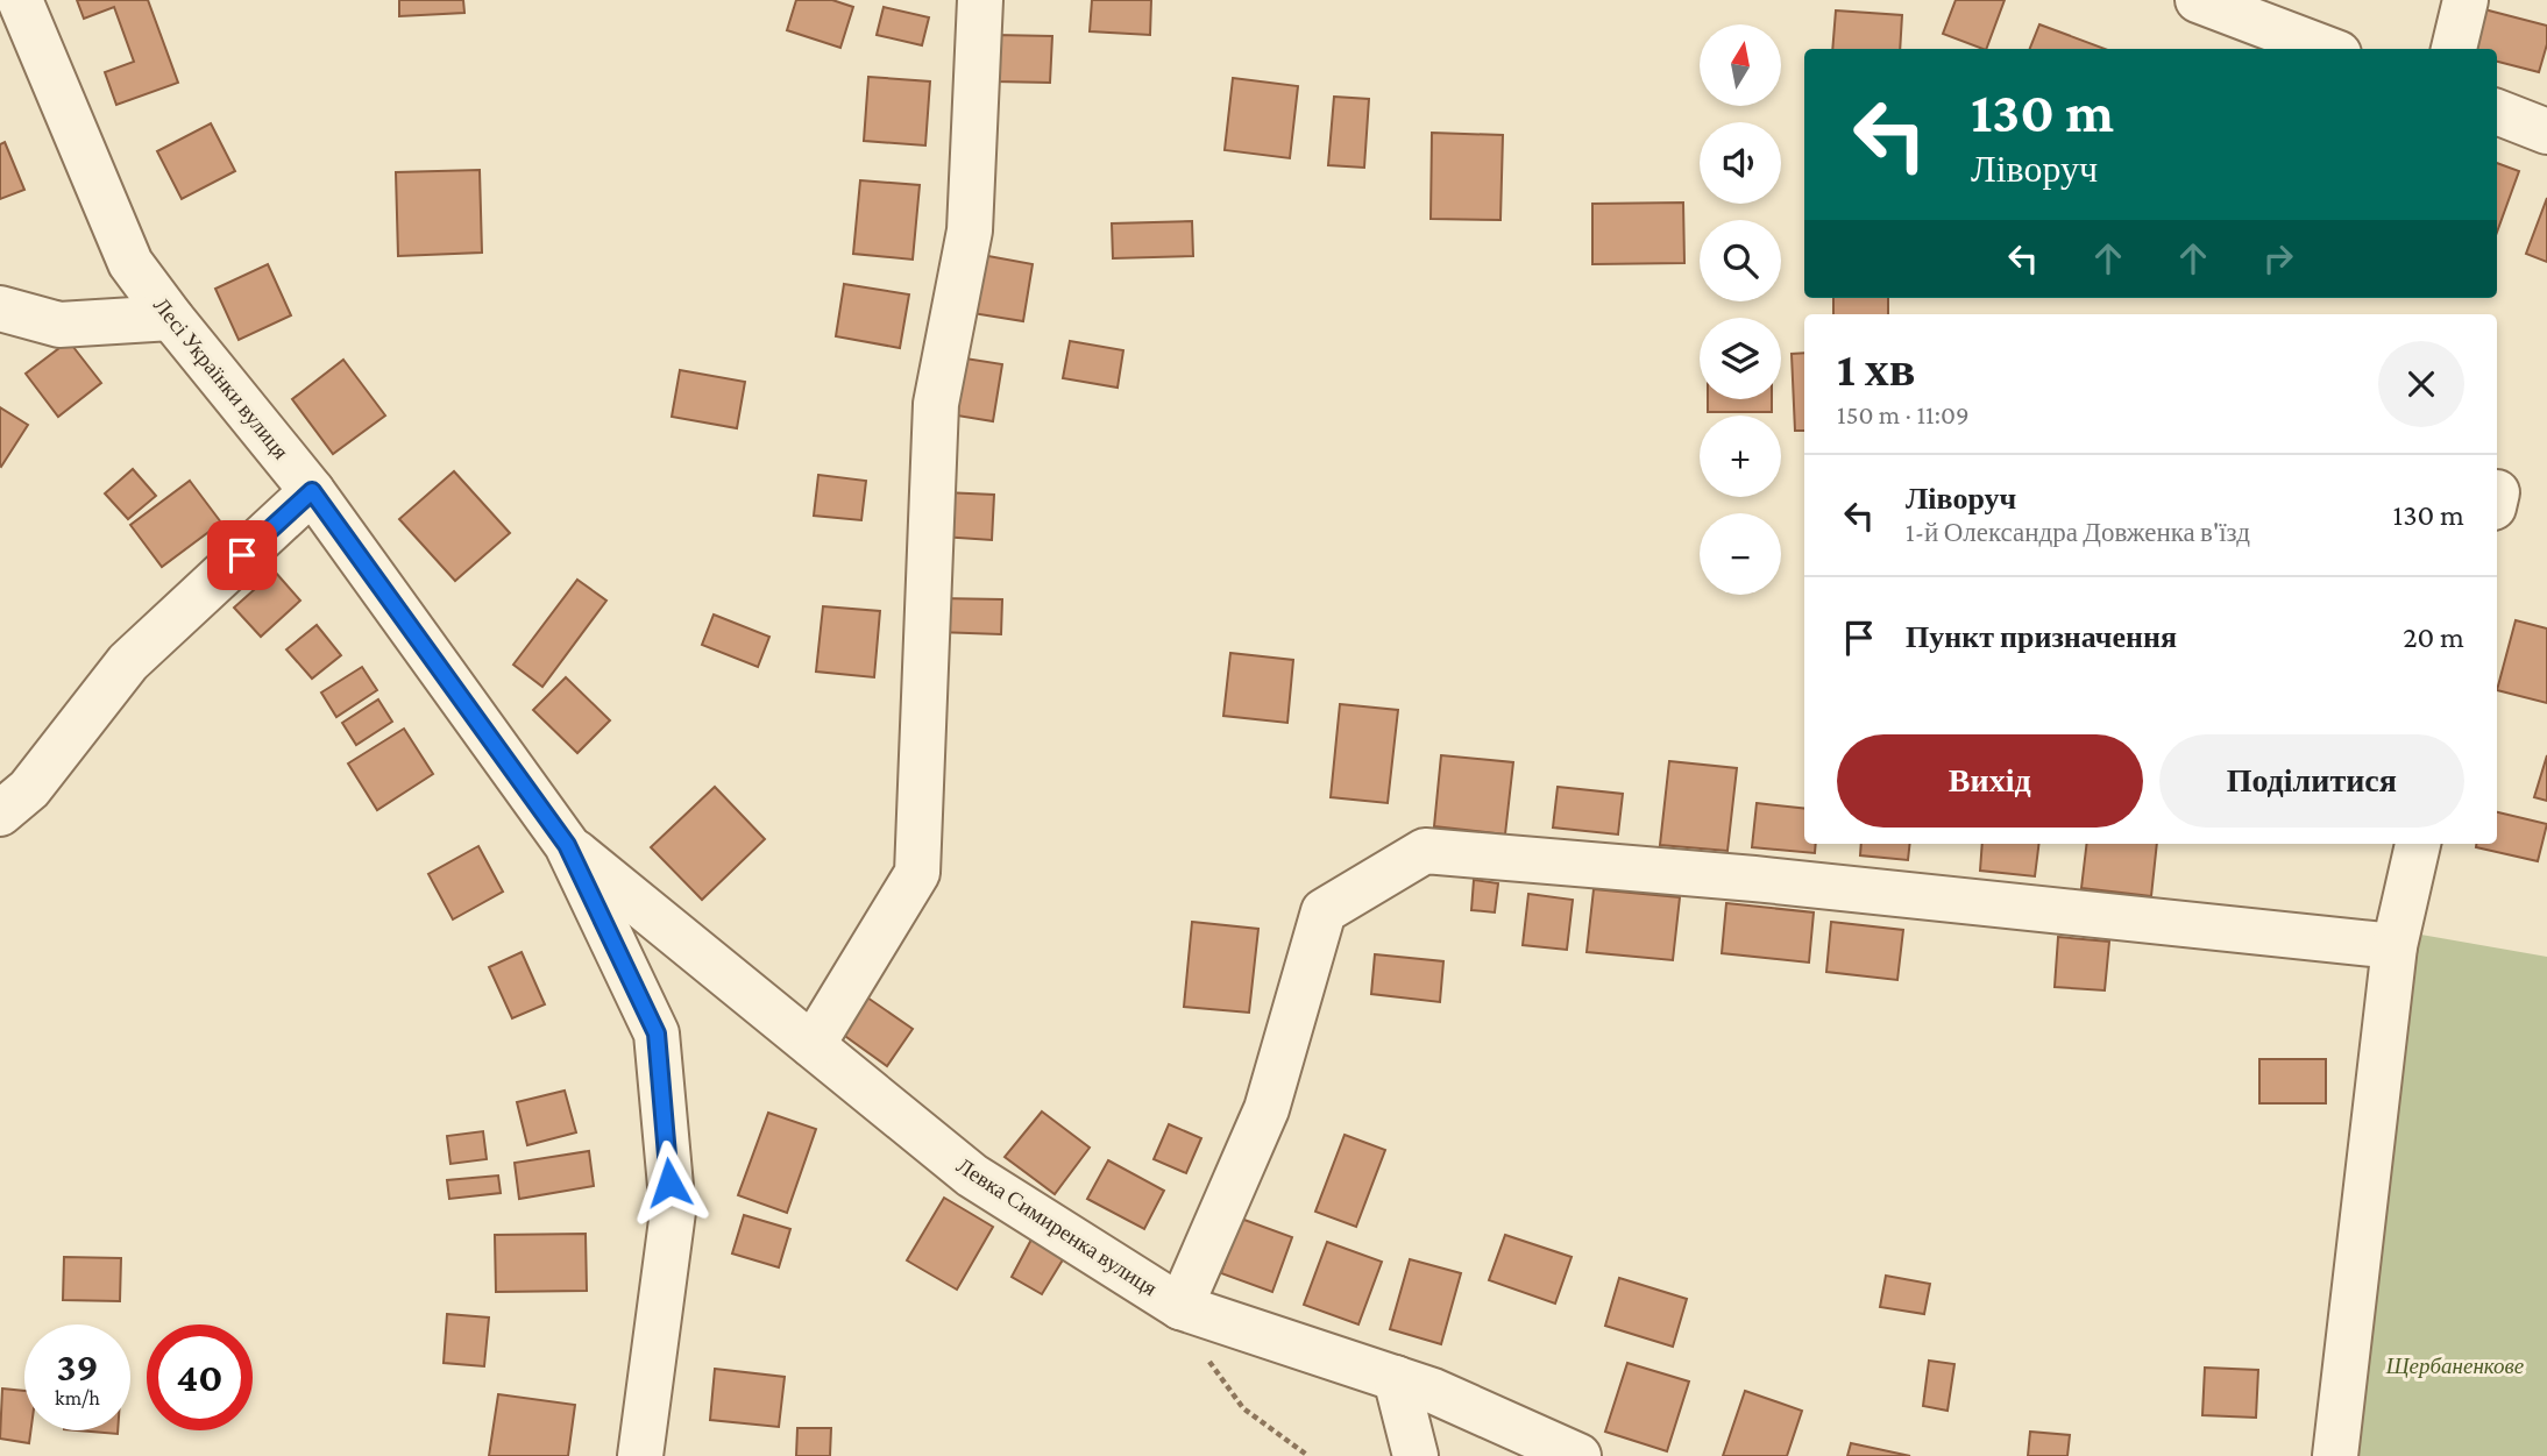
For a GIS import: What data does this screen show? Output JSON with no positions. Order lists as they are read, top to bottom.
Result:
{
  "streets": {
    "street": ["Лесі Українки вулиця", "Левка Симиренка вулиця"]
  },
  "crossings": [
    ["Лесі Українки вулиця", "Левка Симиренка вулиця"]
  ],
  "parks": ["Щербаненкове"],
  "north": "top",
  "page": {
    "map_buttons": ["+", "−"],
    "turn": ["130 m", "Ліворуч"],
    "heading": ["1 хв", "150 m · 11:09"],
    "list": [
      {
        "name": "Ліворуч",
        "note": "1-й Олександра Довженка в'їзд",
        "value": "130 m"
      },
      {
        "name": "Пункт призначення",
        "value": "20 m"
      }
    ],
    "buttons": ["Вихід", "Поділитися"],
    "speed": "39 km/h",
    "limit": "40"
  }
}
